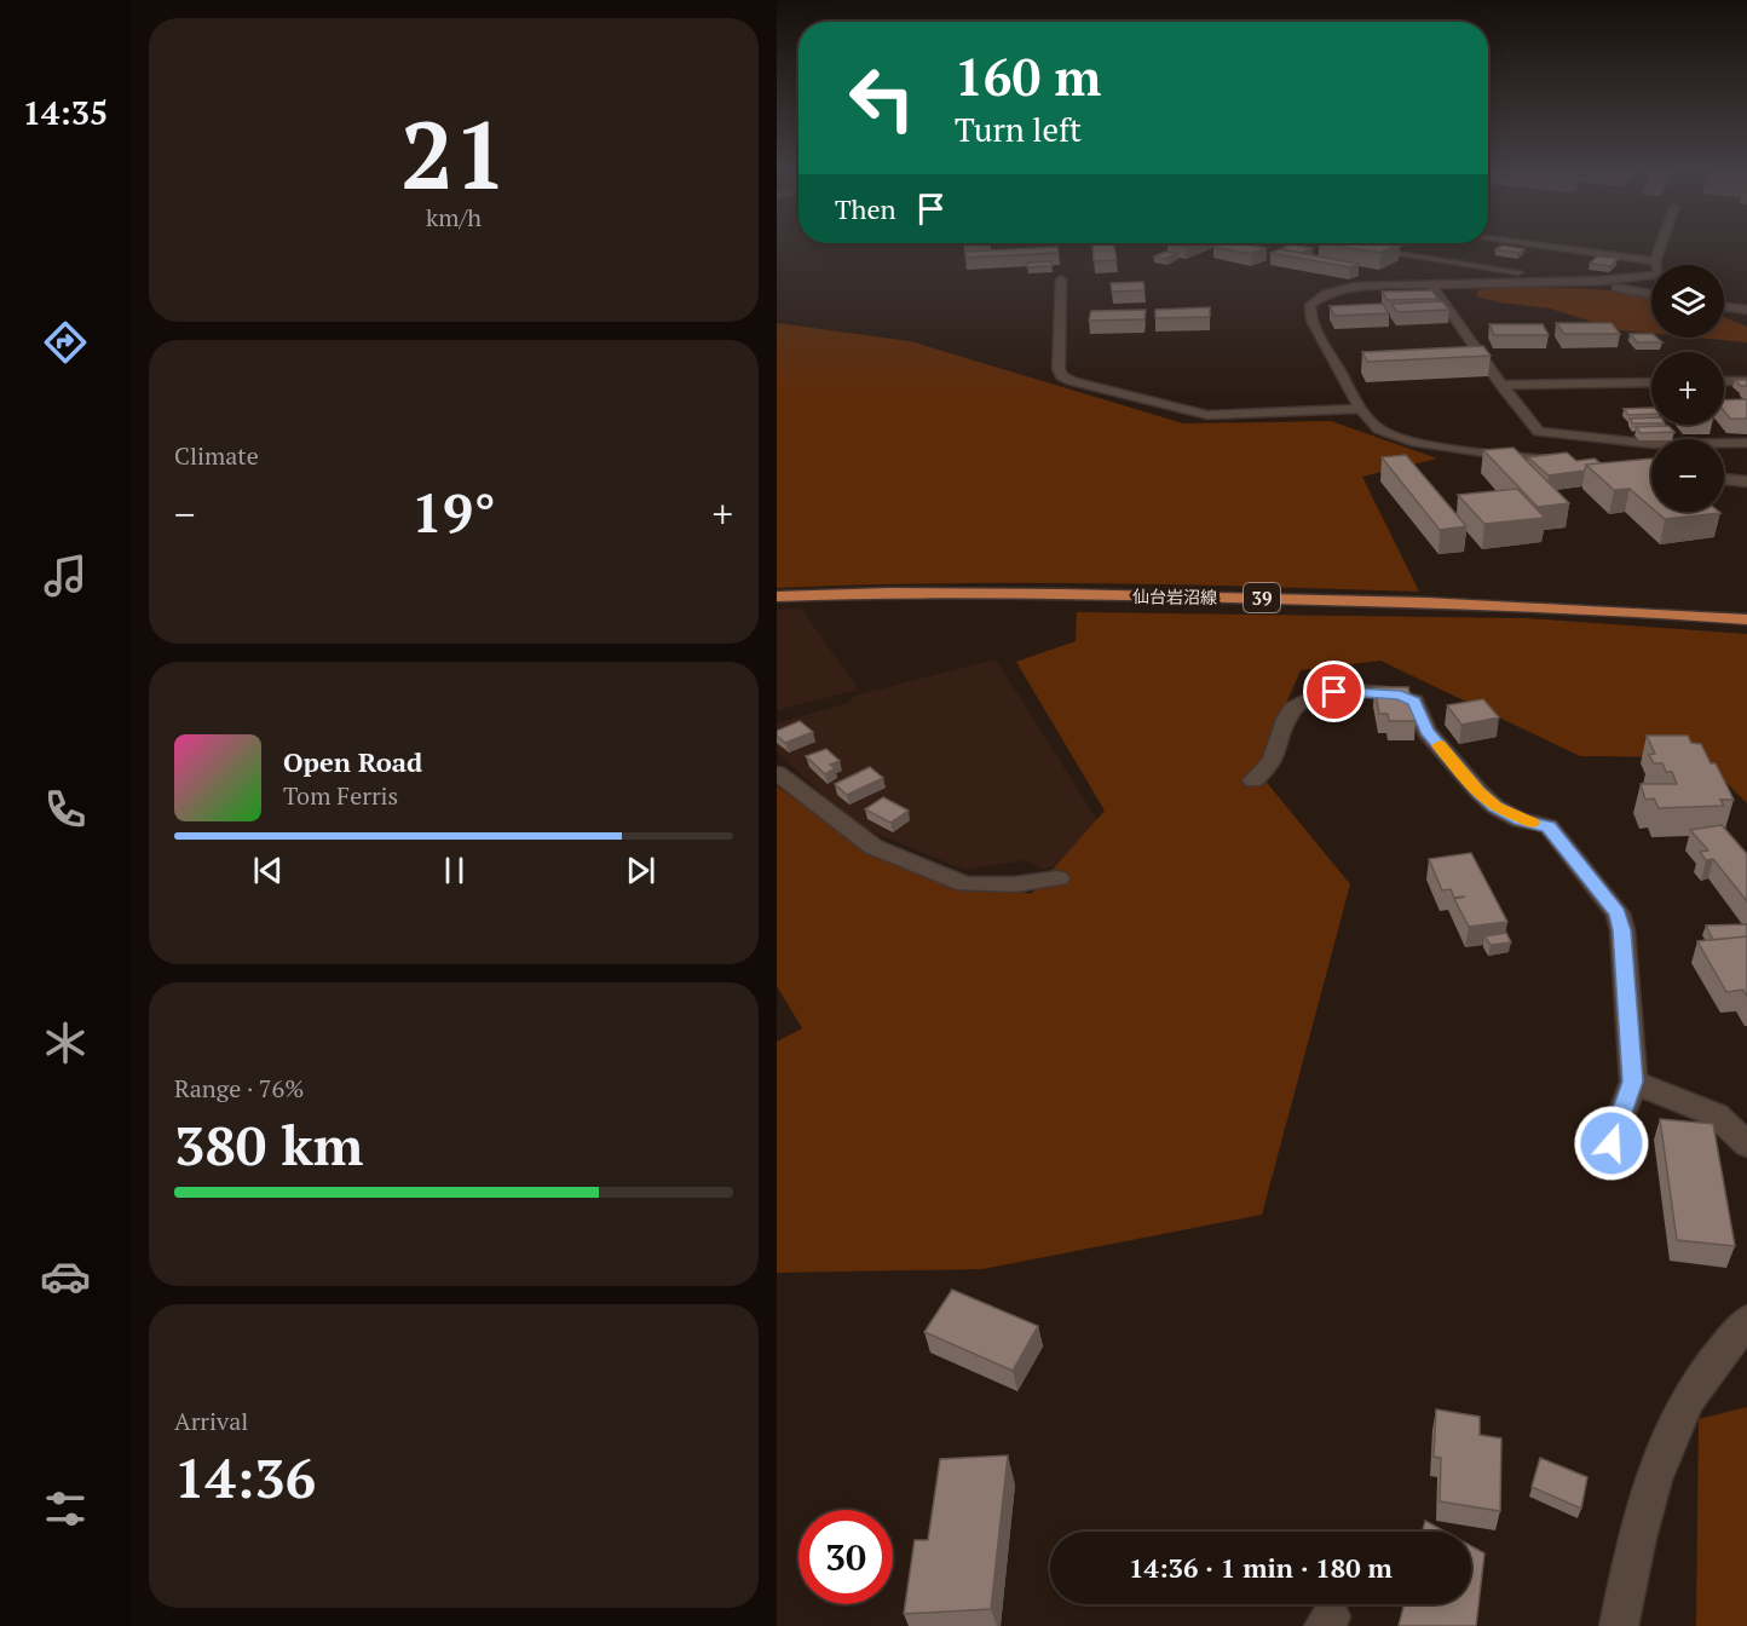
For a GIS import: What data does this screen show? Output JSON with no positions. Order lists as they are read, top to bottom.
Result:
{
  "streets": {
    "main road": ["仙台岩沼線", "39"]
  },
  "page": {
    "tabs": "14:35",
    "tile": [
      ["21", "km/h"],
      "Climate",
      ["Range · 76%", "380 km"],
      ["Arrival", "14:36"]
    ],
    "turn": ["160 m", "Turn left"],
    "then": "Then",
    "map_buttons": ["+", "−"],
    "heat": ["−", "19°", "+"],
    "song": ["Open Road", "Tom Ferris"],
    "limit": "30",
    "trip": "14:36 · 1 min · 180 m"
  }
}
